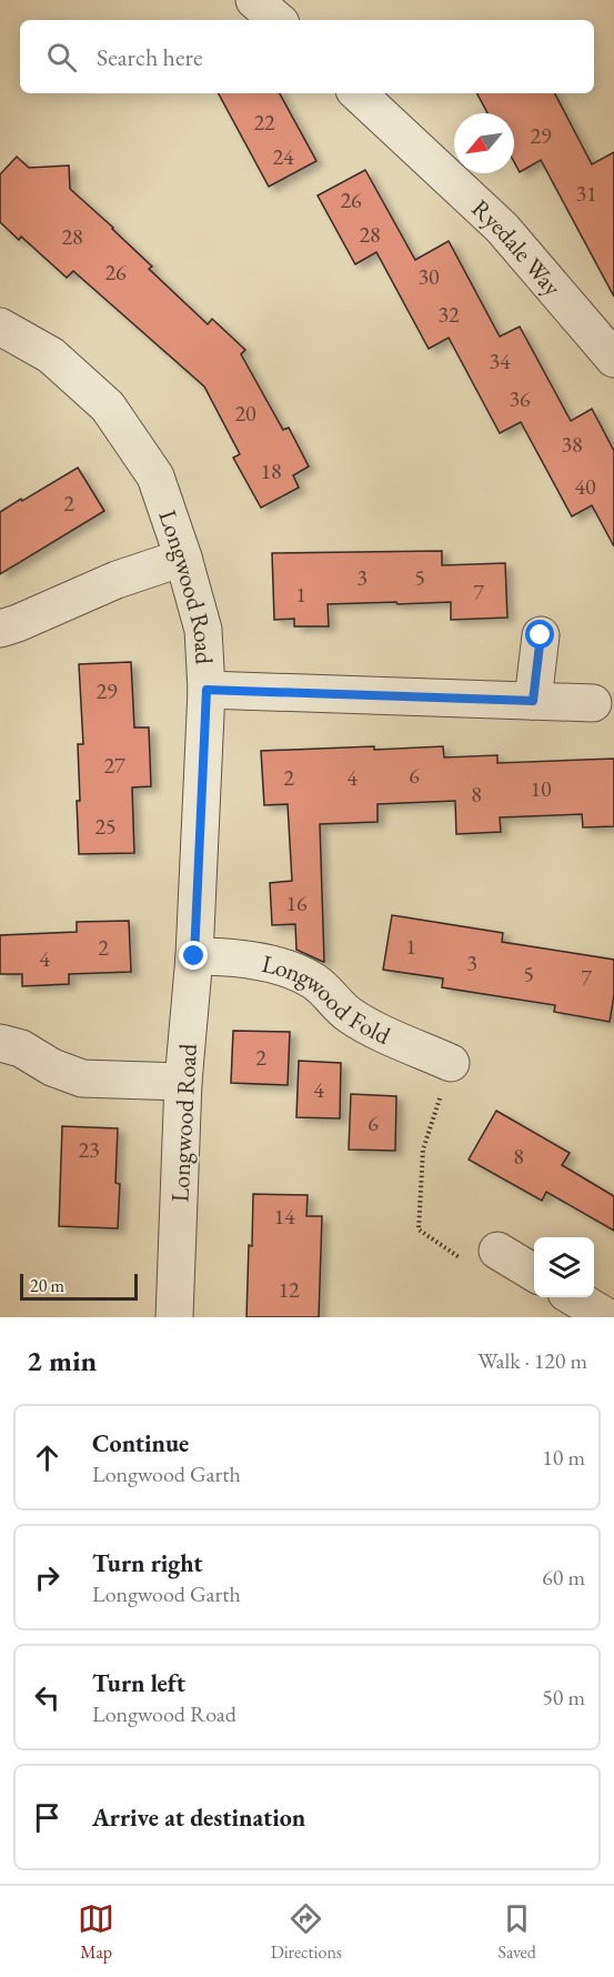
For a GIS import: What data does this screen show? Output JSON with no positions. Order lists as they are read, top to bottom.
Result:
{
  "streets": {
    "street": ["Ryedale Way", "Longwood Road", "Longwood Fold"]
  },
  "crossings": [
    ["Longwood Road", "Longwood Fold"]
  ],
  "house_numbers": [
    "22",
    "29",
    "24",
    "31",
    "26",
    "28",
    "28",
    "26",
    "30",
    "32",
    "34",
    "36",
    "20",
    "38",
    "18",
    "40",
    "2",
    "3",
    "5",
    "7",
    "1",
    "29",
    "27",
    "6",
    "2",
    "4",
    "10",
    "8",
    "25",
    "16",
    "1",
    "2",
    "4",
    "3",
    "5",
    "7",
    "2",
    "4",
    "6",
    "23",
    "8",
    "14",
    "12"
  ],
  "scale_bar": "20 m",
  "north": "bottom left",
  "page": {
    "search": "Search here",
    "scale": "20 m",
    "heading": ["2 min", "Walk · 120 m"],
    "list": [
      ["Continue", "Longwood Garth", "10 m"],
      ["Turn right", "Longwood Garth", "60 m"],
      ["Turn left", "Longwood Road", "50 m"],
      "Arrive at destination"
    ],
    "nav": ["Map", "Directions", "Saved"]
  }
}
